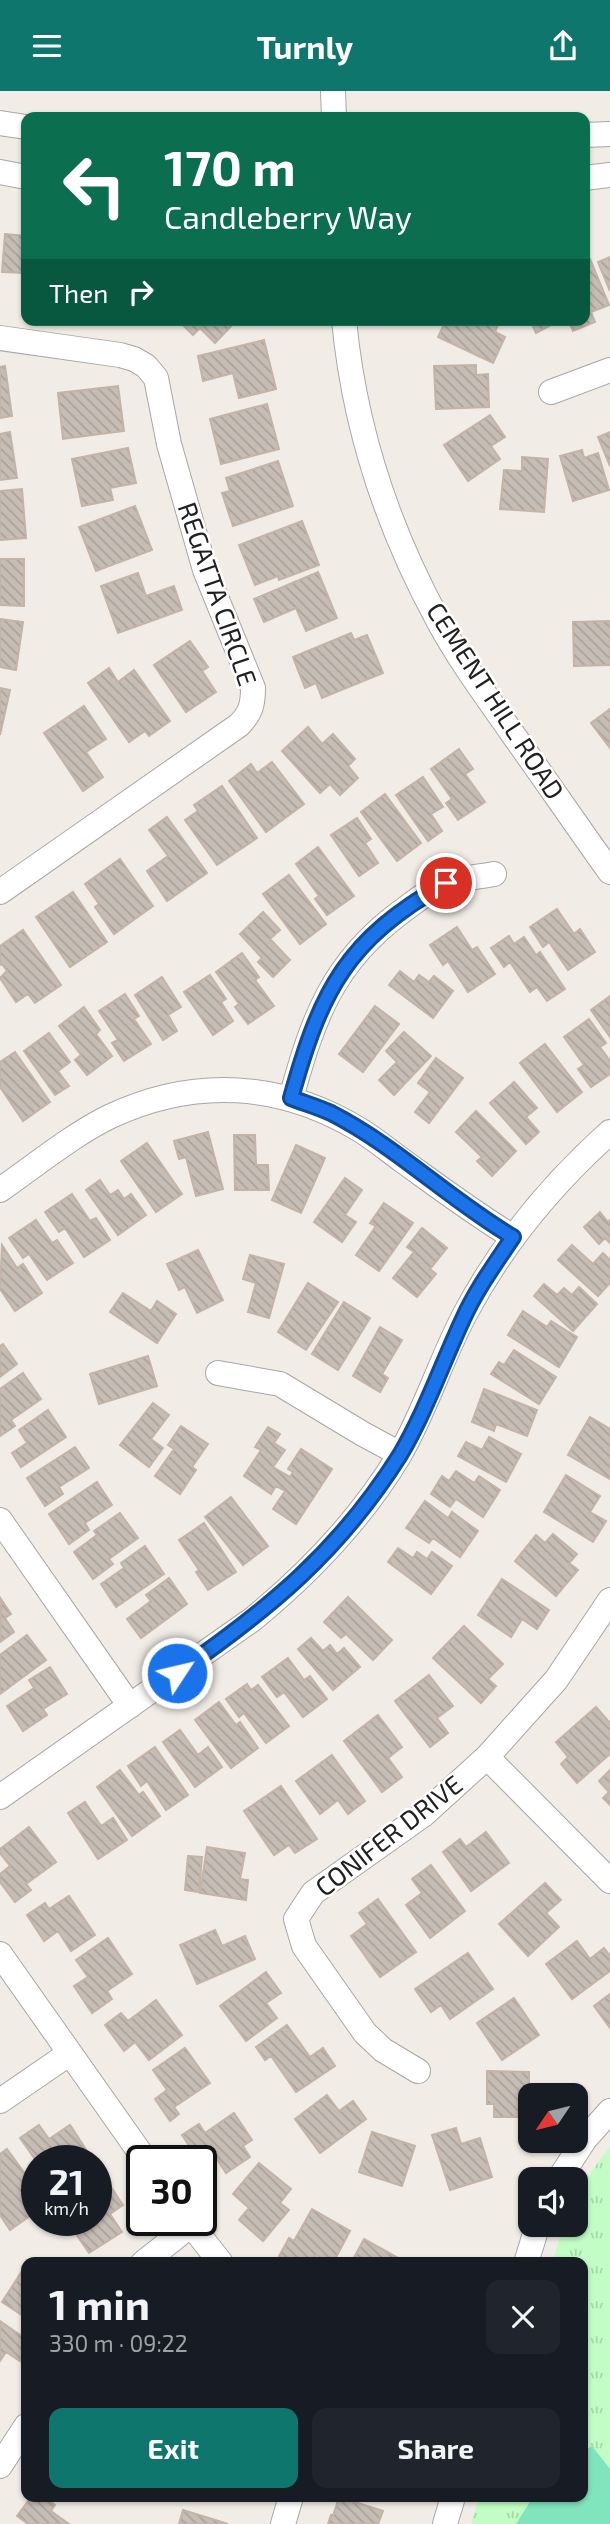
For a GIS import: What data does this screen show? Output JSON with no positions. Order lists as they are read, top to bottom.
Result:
{
  "streets": {
    "street": ["REGATTA CIRCLE", "CEMENT HILL ROAD", "CONIFER DRIVE"]
  },
  "north": "bottom left",
  "page": {
    "header": "Turnly",
    "turn": ["170 m", "Candleberry Way"],
    "then": "Then",
    "speed": "21 km/h",
    "limit": "30",
    "heading": ["1 min", "330 m · 09:22"],
    "buttons": ["Exit", "Share"]
  }
}
